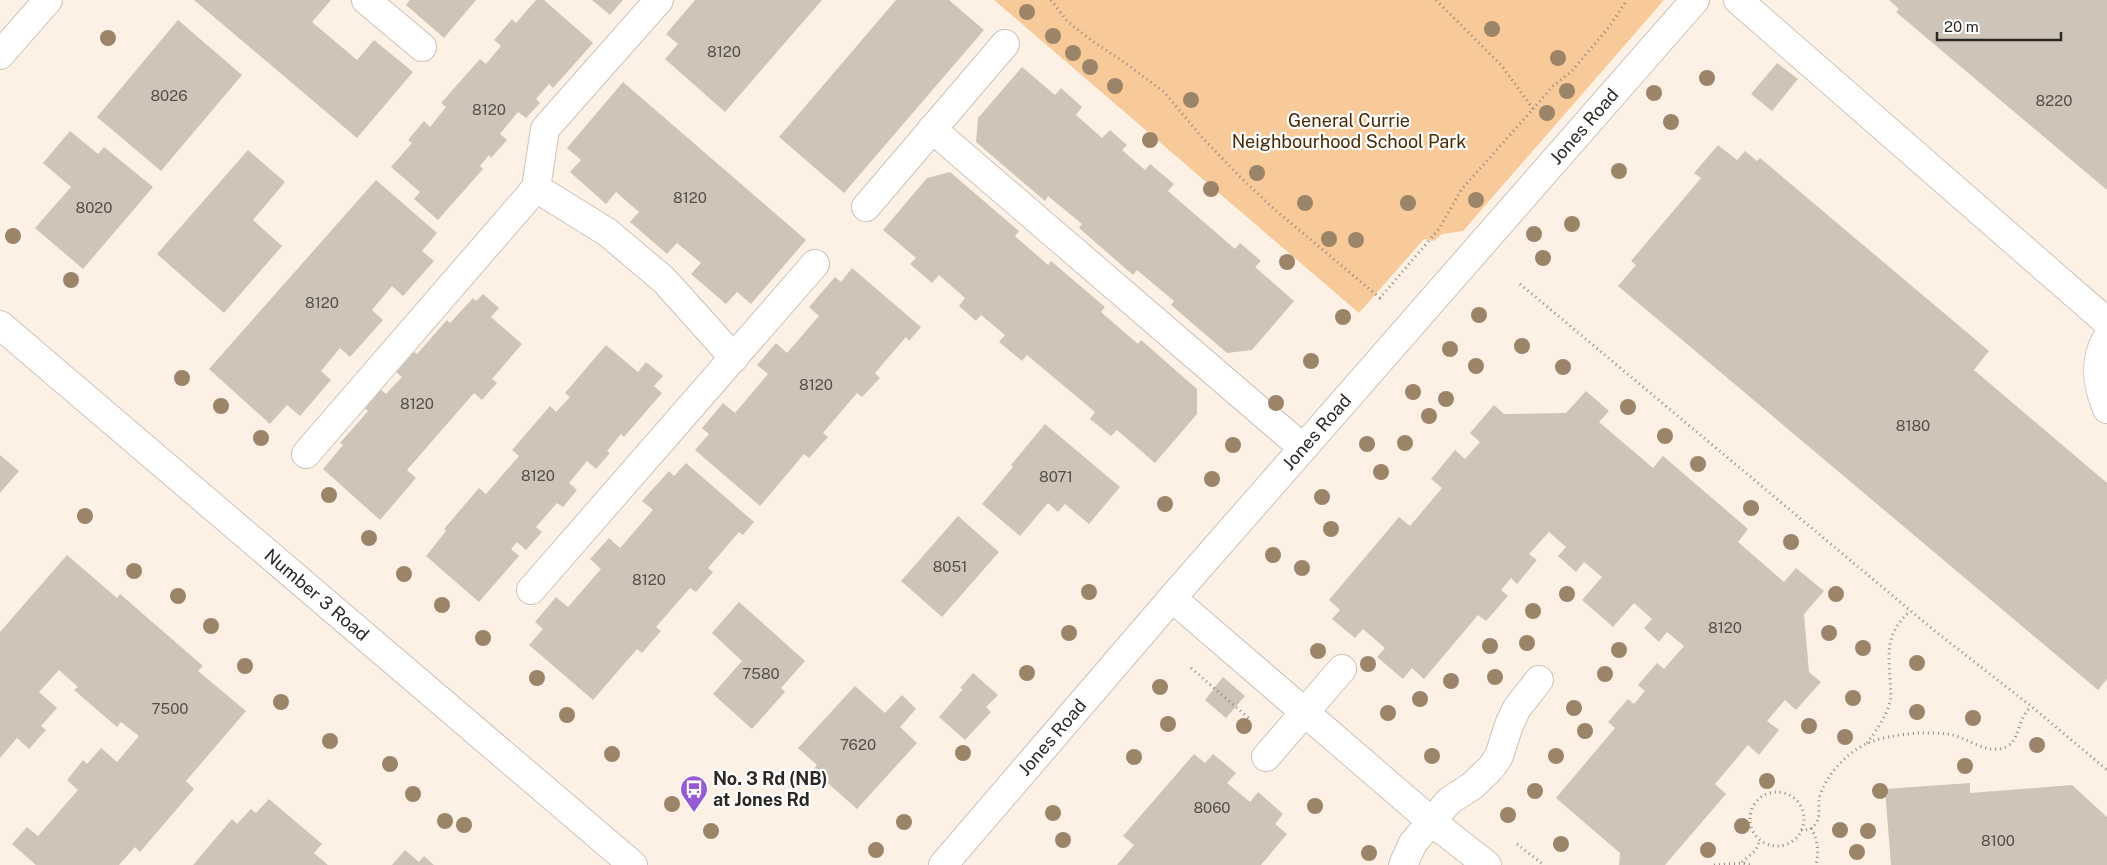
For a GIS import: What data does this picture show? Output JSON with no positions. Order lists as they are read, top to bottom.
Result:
{
  "streets": {
    "street": ["Jones Road", "Number 3 Road"]
  },
  "parks": ["General Currie Neighbourhood School Park"],
  "places": {
    "bus stop": ["No. 3 Rd (NB) at Jones Rd"]
  },
  "house_numbers": [
    "8120",
    "8026",
    "8220",
    "8120",
    "8120",
    "8020",
    "8120",
    "8120",
    "8120",
    "8180",
    "8120",
    "8071",
    "8051",
    "8120",
    "8120",
    "7580",
    "7500",
    "7620",
    "8060",
    "8100"
  ],
  "scale_bar": "20 m"
}
